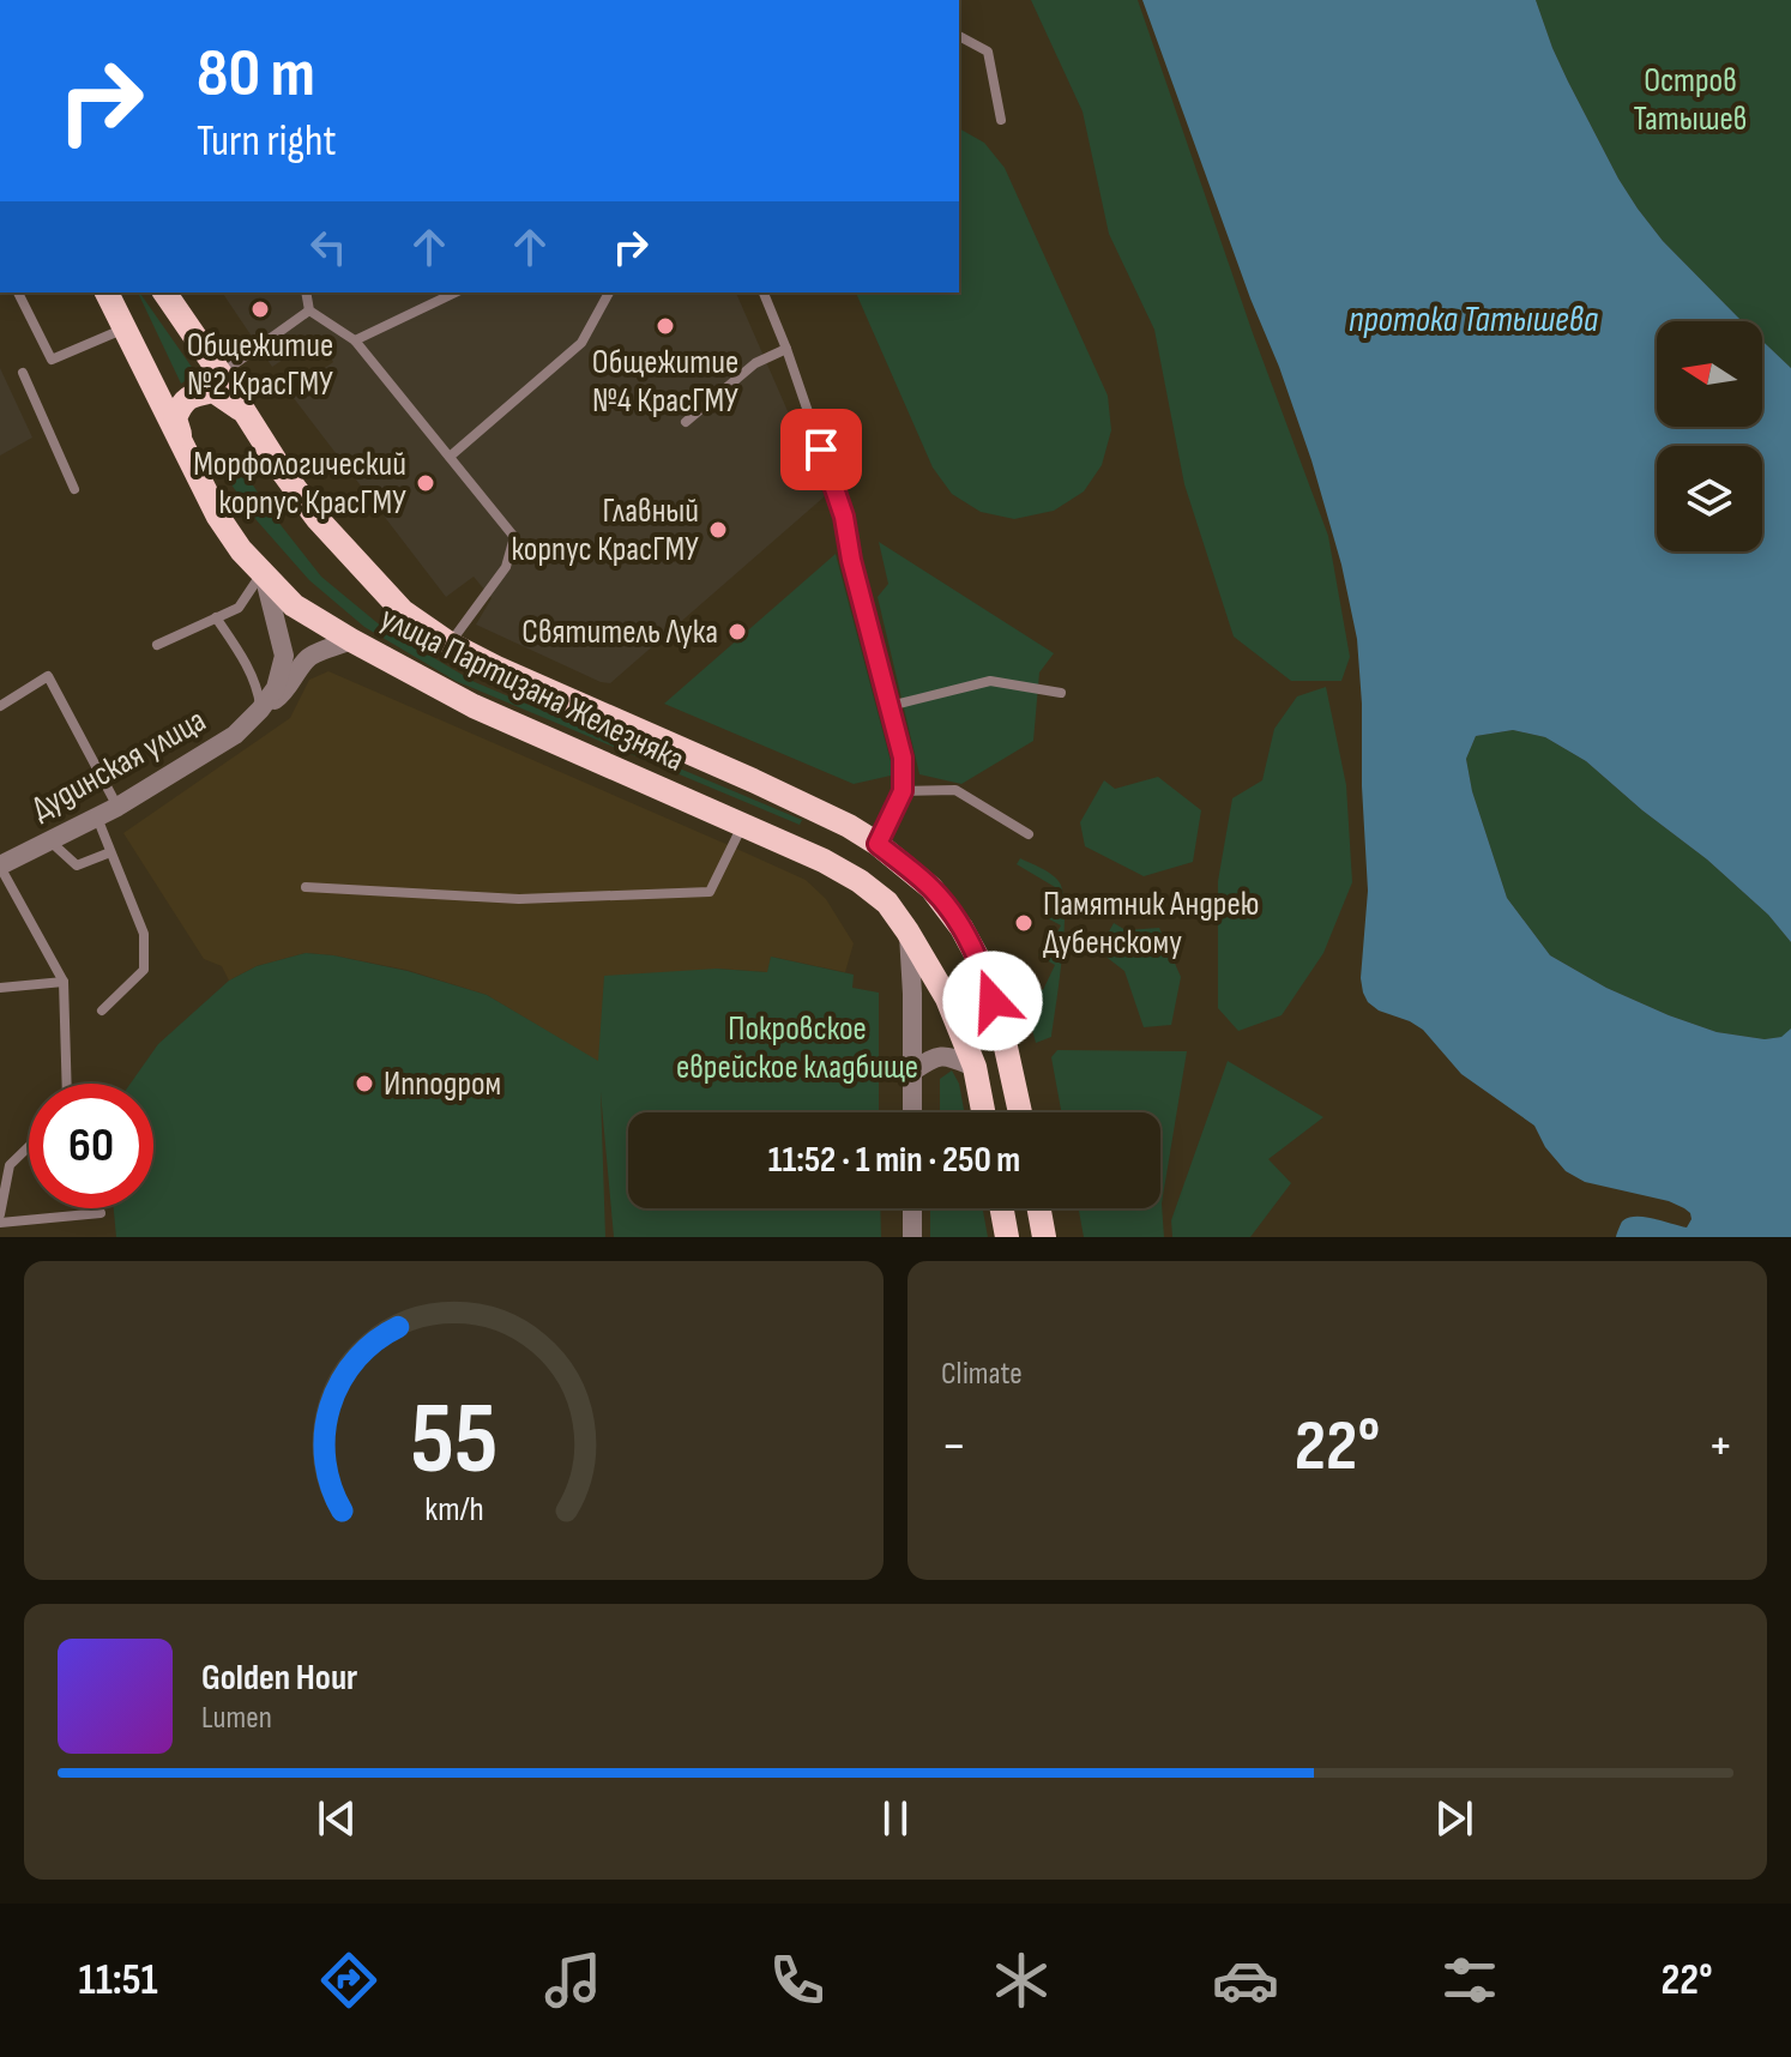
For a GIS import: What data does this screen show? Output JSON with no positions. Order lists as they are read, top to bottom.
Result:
{
  "streets": {
    "main road": ["улица Партизана Железняка"],
    "street": ["Дудинская улица"]
  },
  "crossings": [
    ["улица Партизана Железняка", "Дудинская улица"]
  ],
  "water": ["протока Татышева"],
  "parks": ["Остров Татышев", "Покровское еврейское кладбище"],
  "places": [
    "Общежитие №2 КрасГМУ",
    "Общежитие №4 КрасГМУ",
    "Морфологический корпус КрасГМУ",
    "Главный корпус КрасГМУ",
    "Святитель Лука",
    "Памятник Андрею Дубенскому",
    "Ипподром"
  ],
  "north": "left",
  "page": {
    "turn": ["80 m", "Turn right"],
    "limit": "60",
    "trip": "11:52 · 1 min · 250 m",
    "tile": "Climate",
    "heat": ["−", "22°", "+"],
    "song": ["Golden Hour", "Lumen"],
    "tabs": ["11:51", "22°"],
    "gauge": ["55", "km/h"]
  }
}
